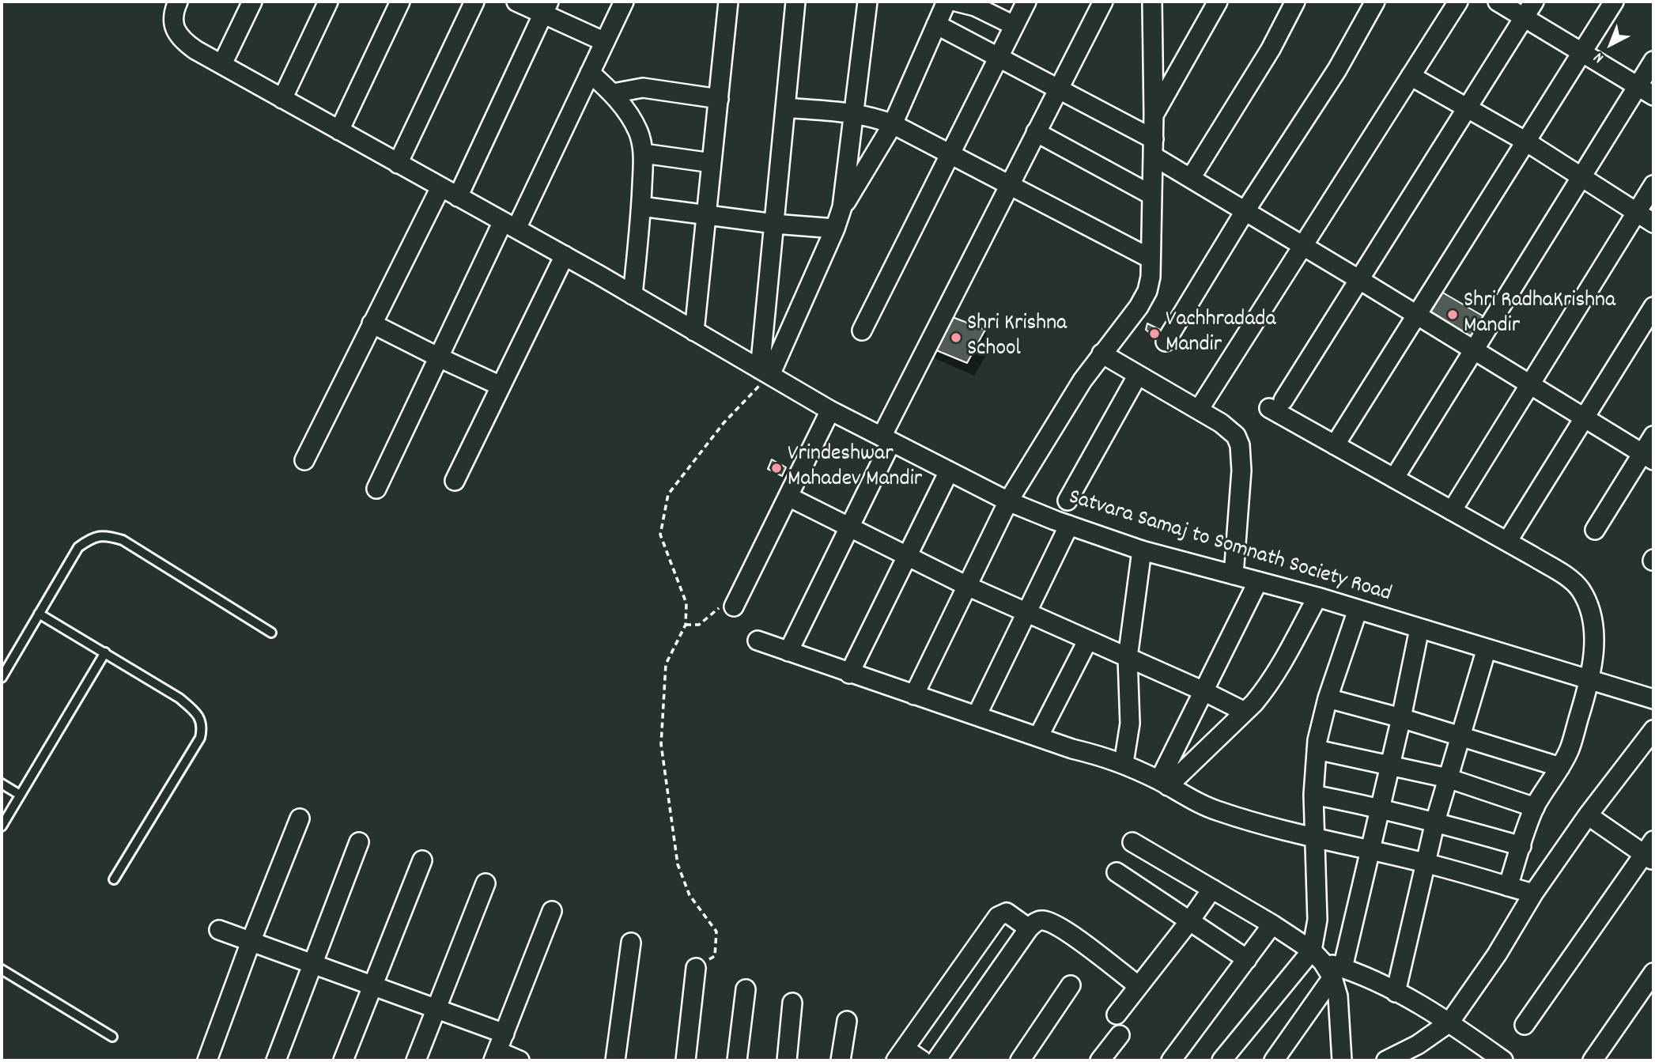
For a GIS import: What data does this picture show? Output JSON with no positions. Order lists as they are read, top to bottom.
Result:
{
  "streets": {
    "street": ["Satvara Samaj to Somnath Society Road"]
  },
  "places": [
    "Shri RadhaKrishna Mandir",
    "Vachhradada Mandir",
    "Shri Krishna School",
    "Vrindeshwar Mahadev Mandir"
  ],
  "north": "bottom left"
}
